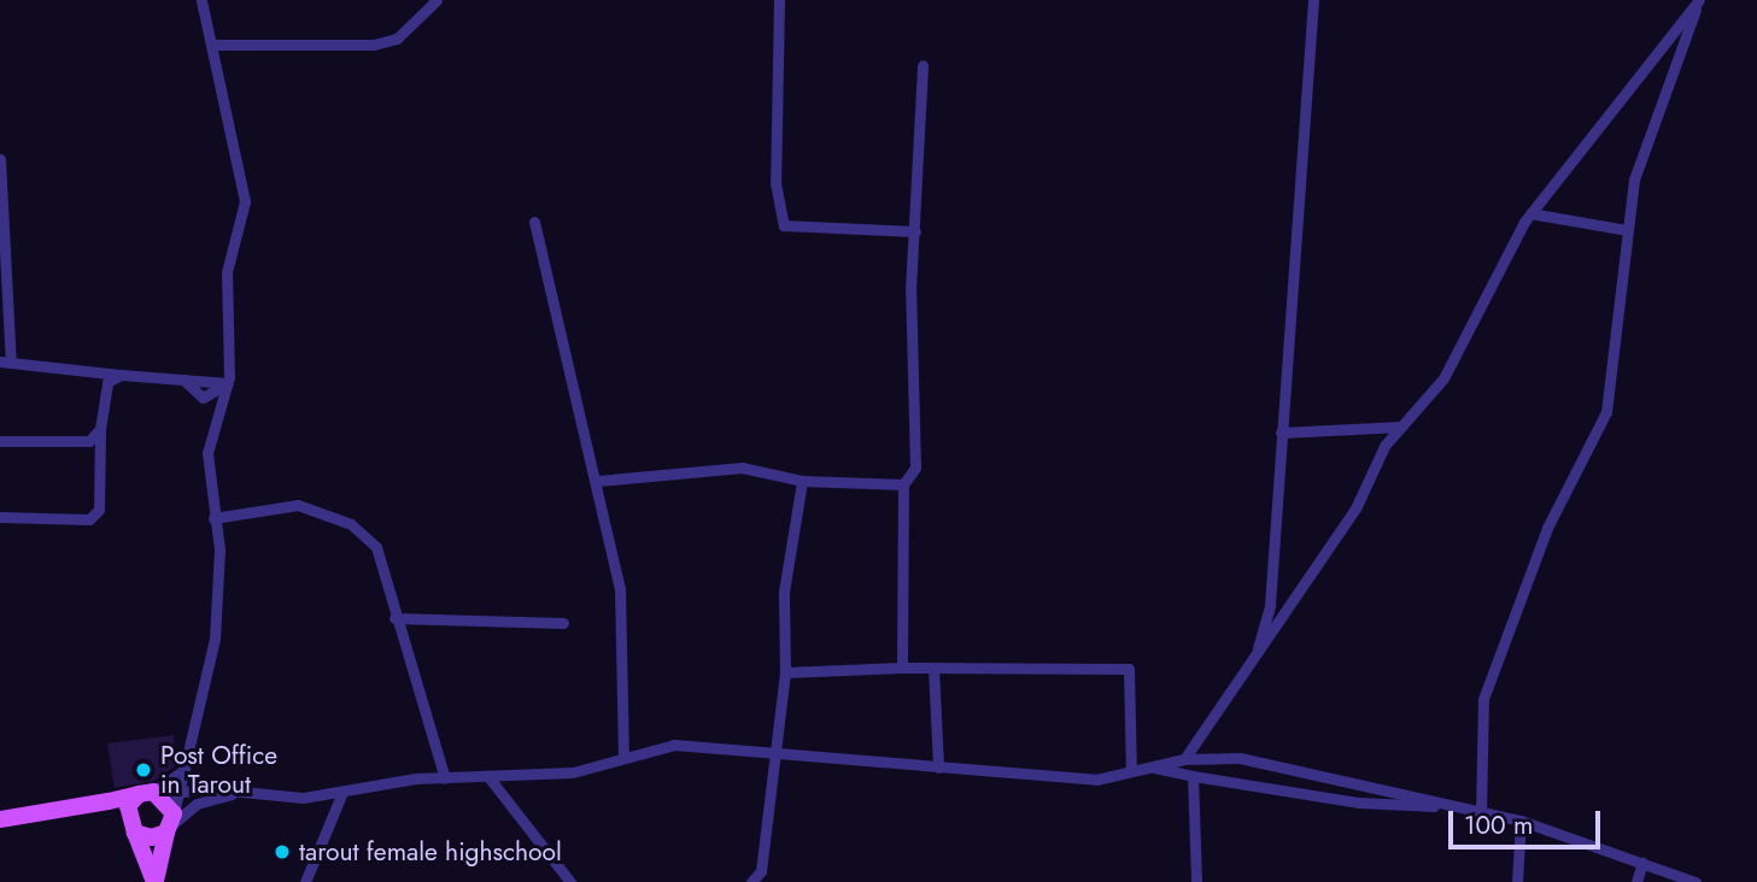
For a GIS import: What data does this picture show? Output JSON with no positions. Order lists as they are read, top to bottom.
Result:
{
  "places": ["Post Office in Tarout", "tarout female highschool"],
  "scale_bar": "100 m"
}
